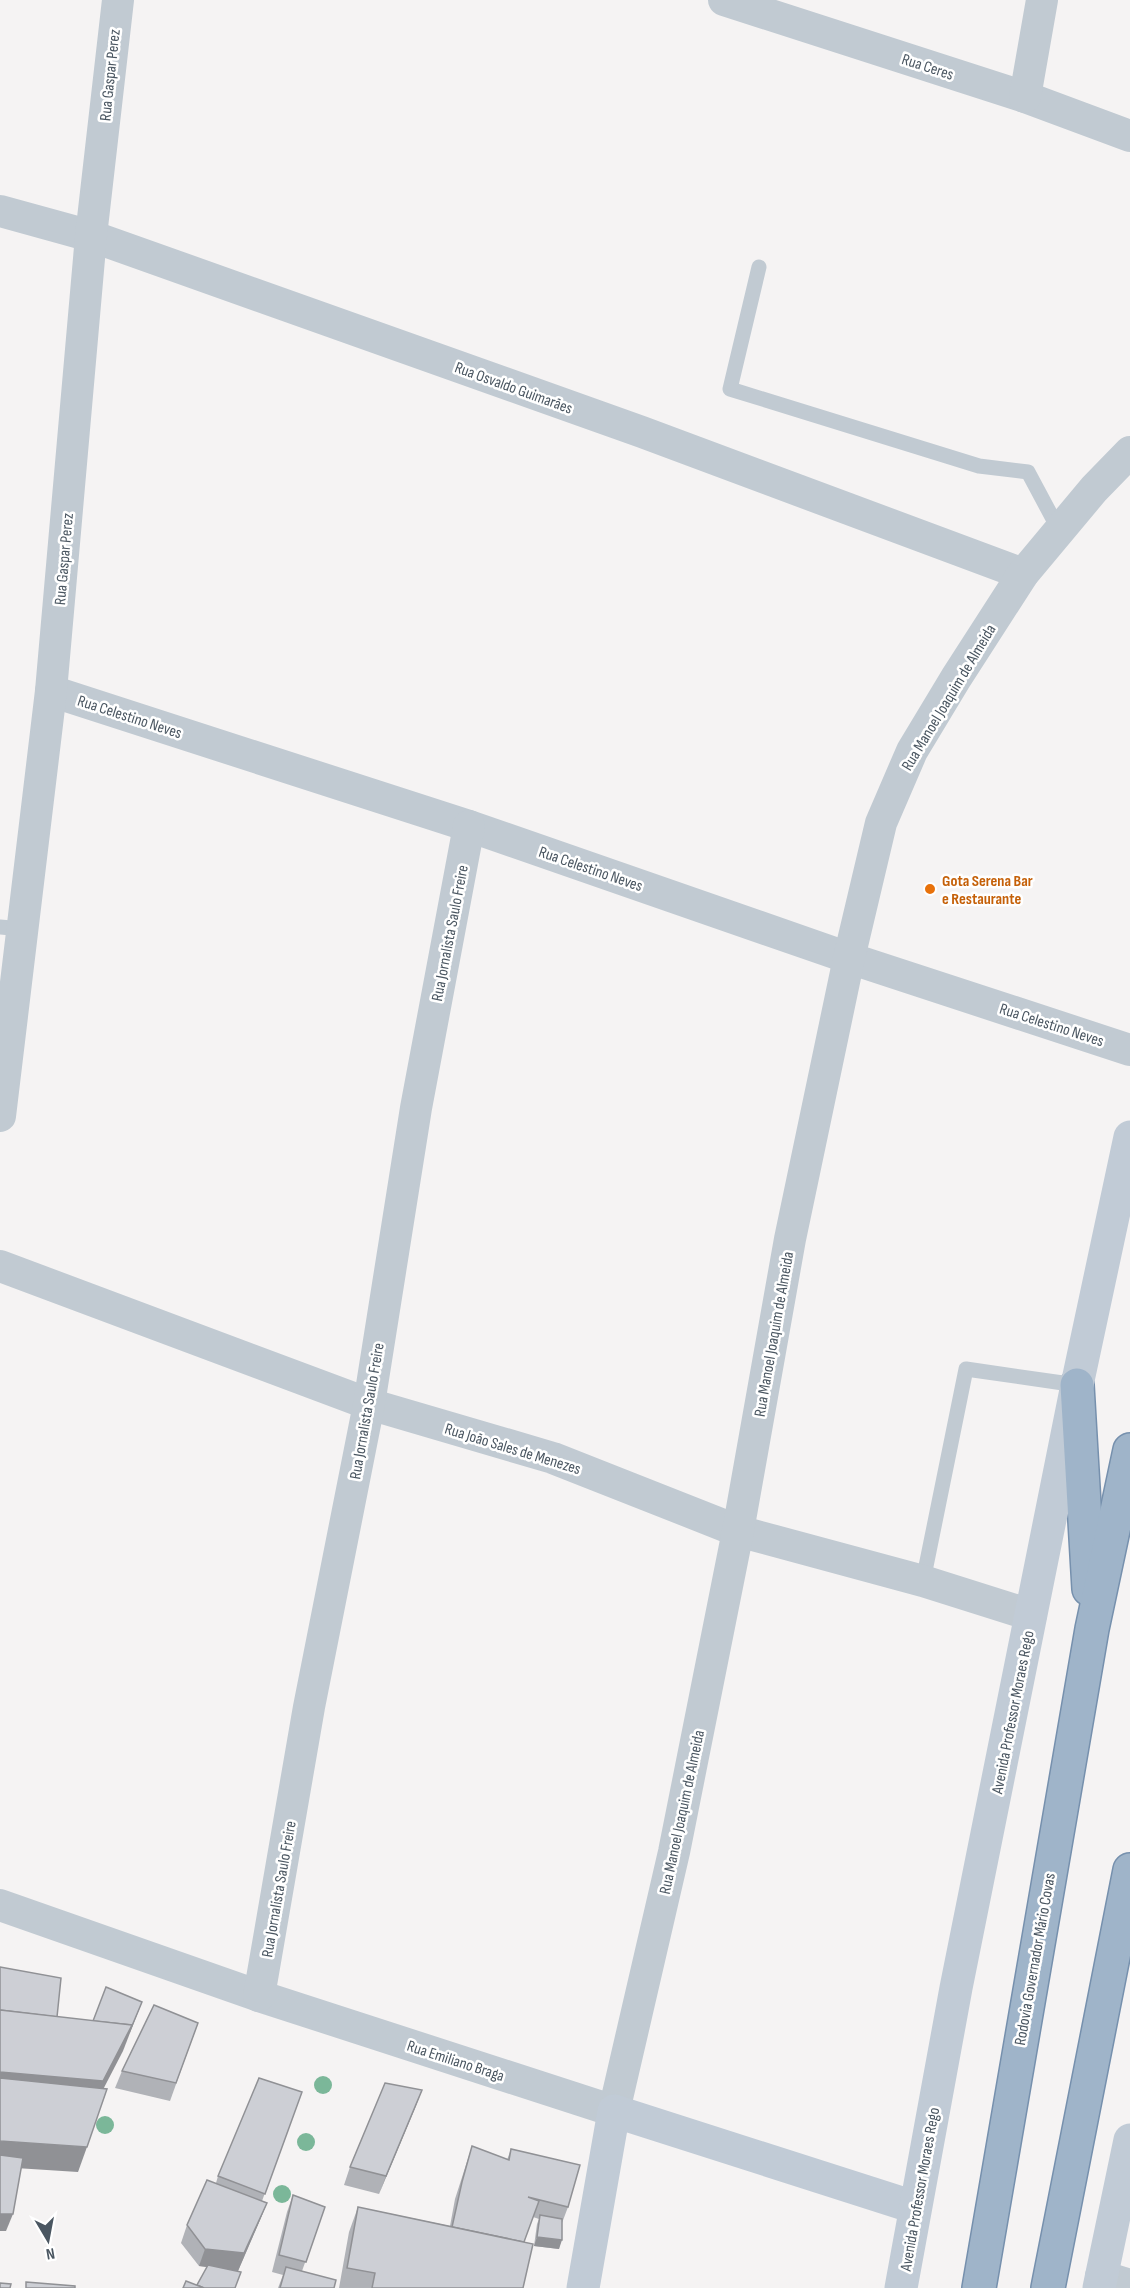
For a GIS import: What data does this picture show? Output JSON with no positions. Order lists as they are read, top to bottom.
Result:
{
  "streets": {
    "highway": ["Rodovia Governador Mário Covas"],
    "main road": ["Rua Manoel Joaquim de Almeida", "Avenida Professor Moraes Rego", "Rua Emiliano Braga"],
    "street": [
      "Rua Ceres",
      "Rua Gaspar Perez",
      "Rua Osvaldo Guimarães",
      "Rua Celestino Neves",
      "Rua Jornalista Saulo Freire",
      "Rua João Sales de Menezes"
    ]
  },
  "crossings": [
    ["Rua Gaspar Perez", "Rua Osvaldo Guimarães"],
    ["Rua Gaspar Perez", "Rua Celestino Neves"],
    ["Rua Osvaldo Guimarães", "Rua Manoel Joaquim de Almeida"],
    ["Rua Manoel Joaquim de Almeida", "Rua Celestino Neves"],
    ["Rua Manoel Joaquim de Almeida", "Rua João Sales de Menezes"],
    ["Rua Manoel Joaquim de Almeida", "Rua Emiliano Braga"],
    ["Rua Celestino Neves", "Rua Jornalista Saulo Freire"],
    ["Rua Jornalista Saulo Freire", "Rua João Sales de Menezes"],
    ["Rua Jornalista Saulo Freire", "Rua Emiliano Braga"],
    ["Rua João Sales de Menezes", "Avenida Professor Moraes Rego"],
    ["Avenida Professor Moraes Rego", "Rua Emiliano Braga"]
  ],
  "places": ["Gota Serena Bar e Restaurante"],
  "north": "bottom"
}
